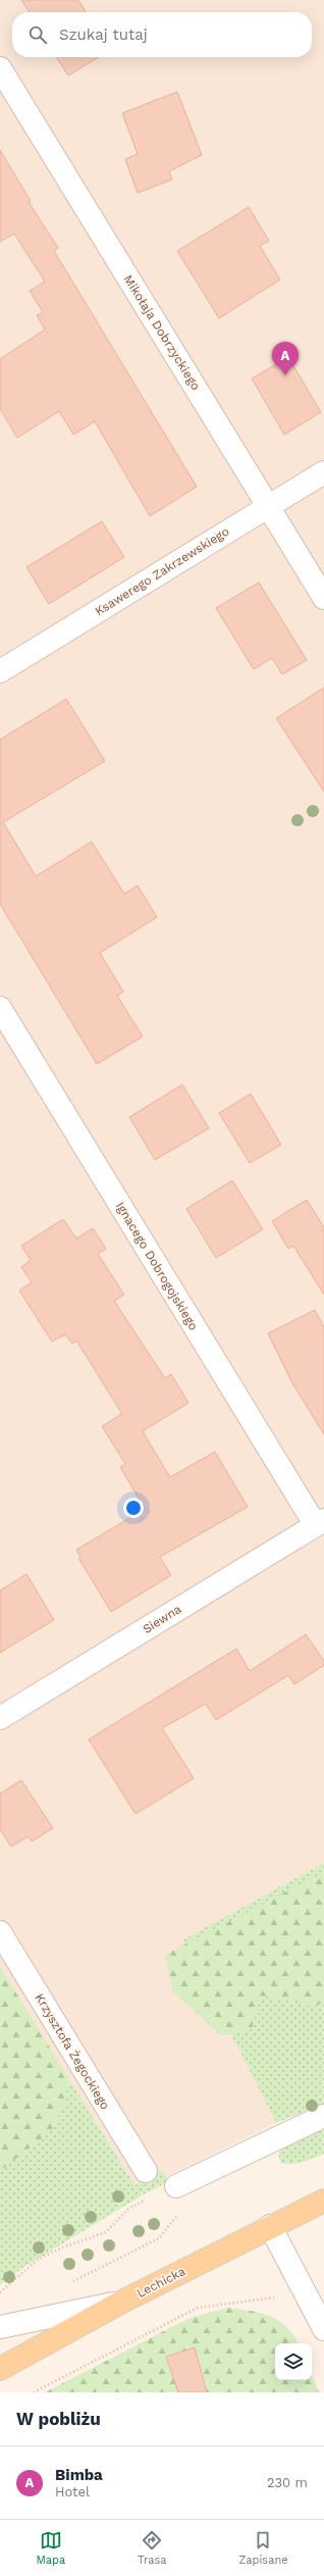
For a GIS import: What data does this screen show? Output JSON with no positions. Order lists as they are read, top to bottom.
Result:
{
  "streets": {
    "main road": ["Lechicka"],
    "street": [
      "Mikołaja Dobrzyckiego",
      "Ksawerego Zakrzewskiego",
      "Ignacego Dobrogojskiego",
      "Siewna",
      "Krzysztofa Żegockiego"
    ]
  },
  "crossings": [
    ["Mikołaja Dobrzyckiego", "Ksawerego Zakrzewskiego"],
    ["Ignacego Dobrogojskiego", "Siewna"]
  ],
  "page": {
    "search": "Szukaj tutaj",
    "pins": "A",
    "heading": "W pobliżu",
    "list": [
      {
        "mark": "A",
        "name": "Bimba",
        "note": "Hotel",
        "value": "230 m"
      }
    ],
    "nav": ["Mapa", "Trasa", "Zapisane"]
  }
}
